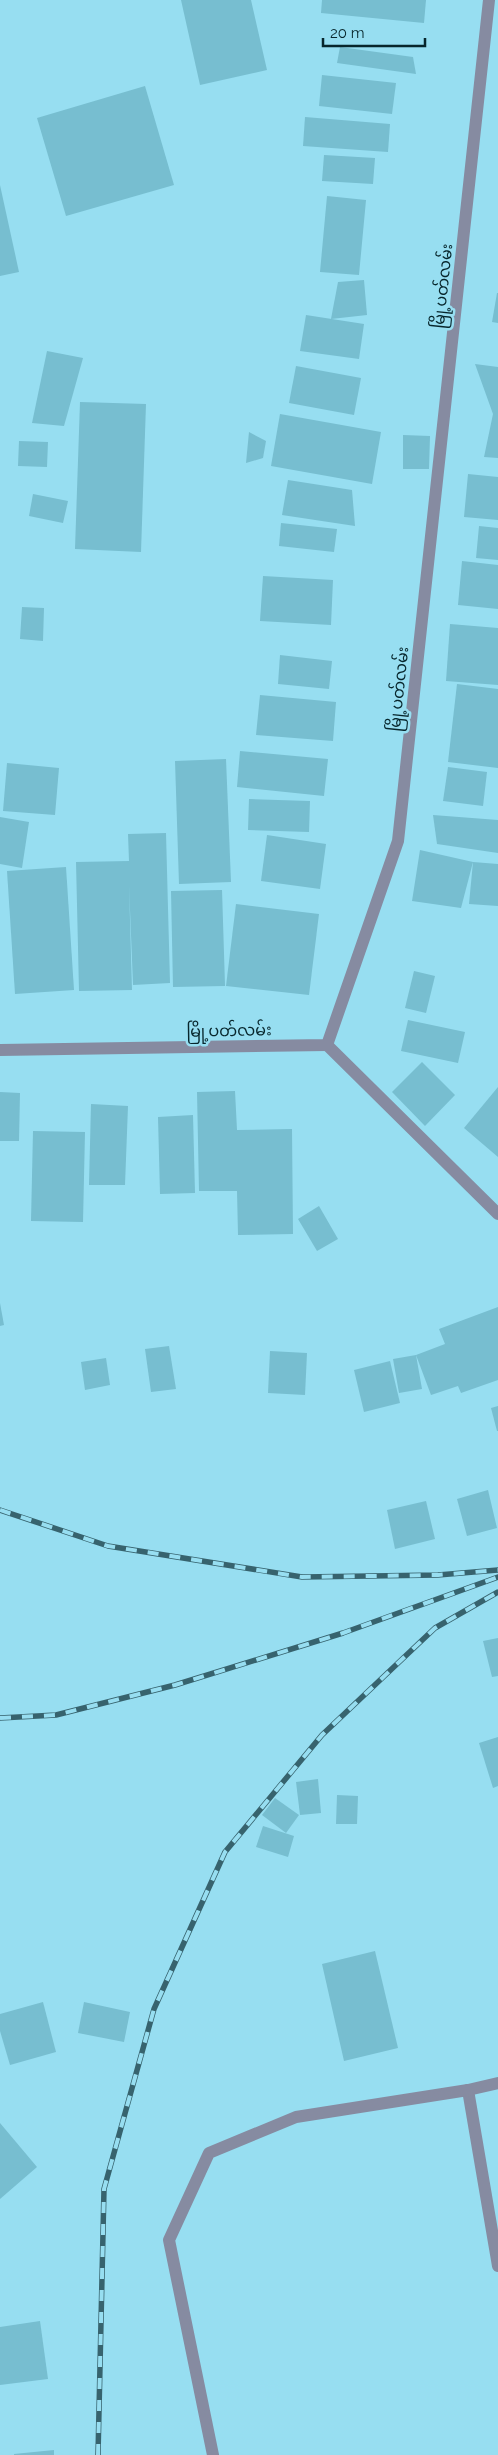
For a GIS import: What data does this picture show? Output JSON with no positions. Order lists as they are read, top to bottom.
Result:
{
  "streets": {
    "street": ["မြို့ပတ်လမ်း"]
  },
  "scale_bar": "20 m"
}
